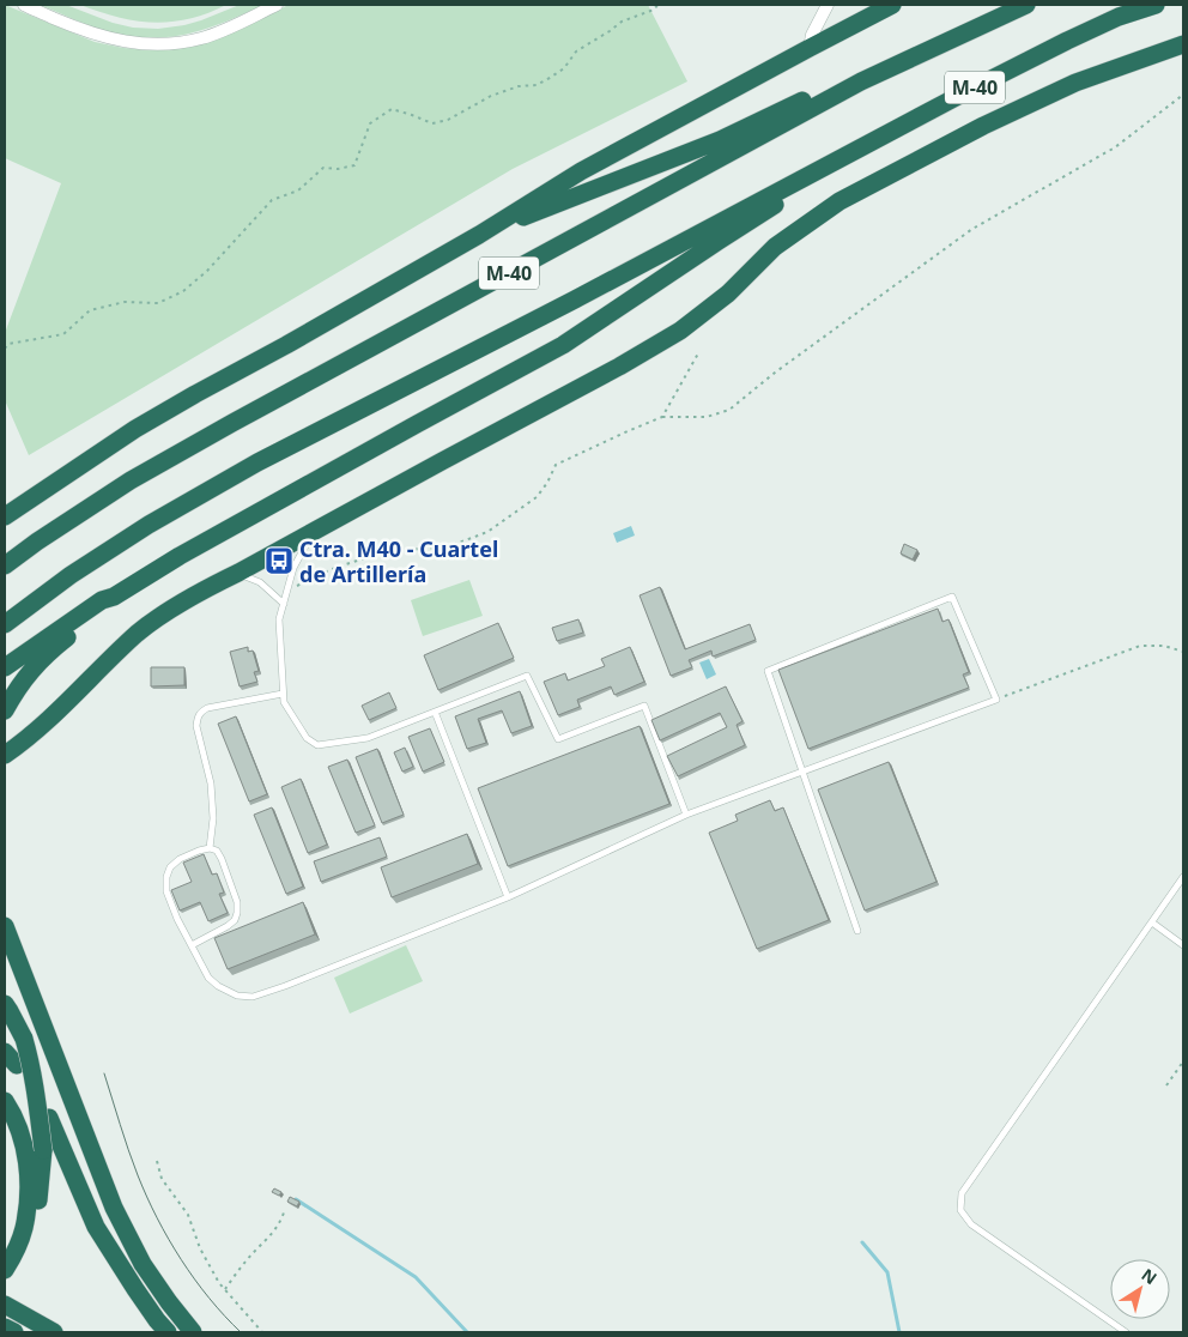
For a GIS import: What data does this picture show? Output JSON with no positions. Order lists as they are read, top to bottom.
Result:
{
  "streets": {
    "highway": ["M-40"]
  },
  "places": {
    "bus stop": ["Ctra. M40 - Cuartel de Artillería"]
  },
  "north": "top right"
}
